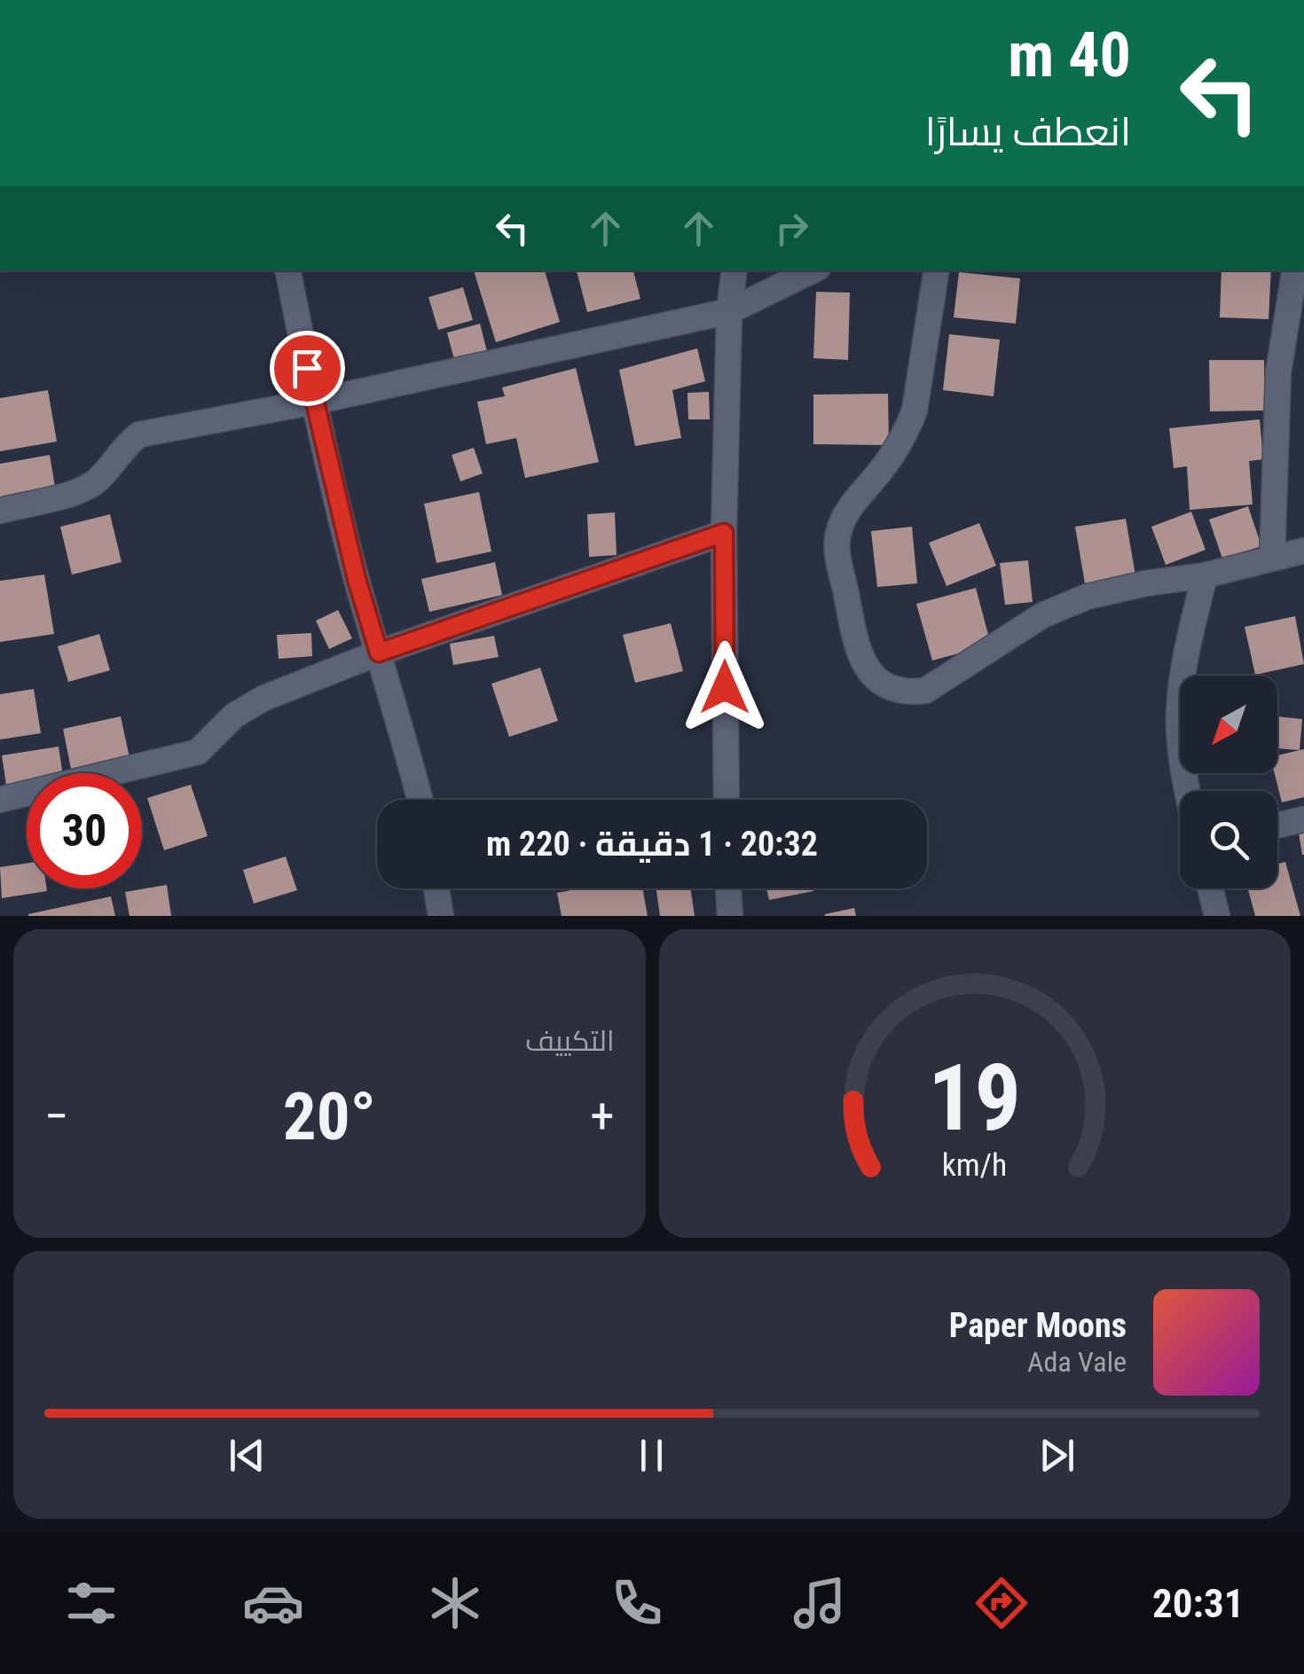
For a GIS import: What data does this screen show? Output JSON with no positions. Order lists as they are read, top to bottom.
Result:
{
  "north": "bottom left",
  "page": {
    "turn": ["40 m", "انعطف يسارًا"],
    "limit": "30",
    "trip": "20:32 · 1 دقيقة · 220 m",
    "tile": "التكييف",
    "heat": ["−", "20°", "+"],
    "song": ["Paper Moons", "Ada Vale"],
    "tabs": "20:31",
    "gauge": ["19", "km/h"]
  }
}
